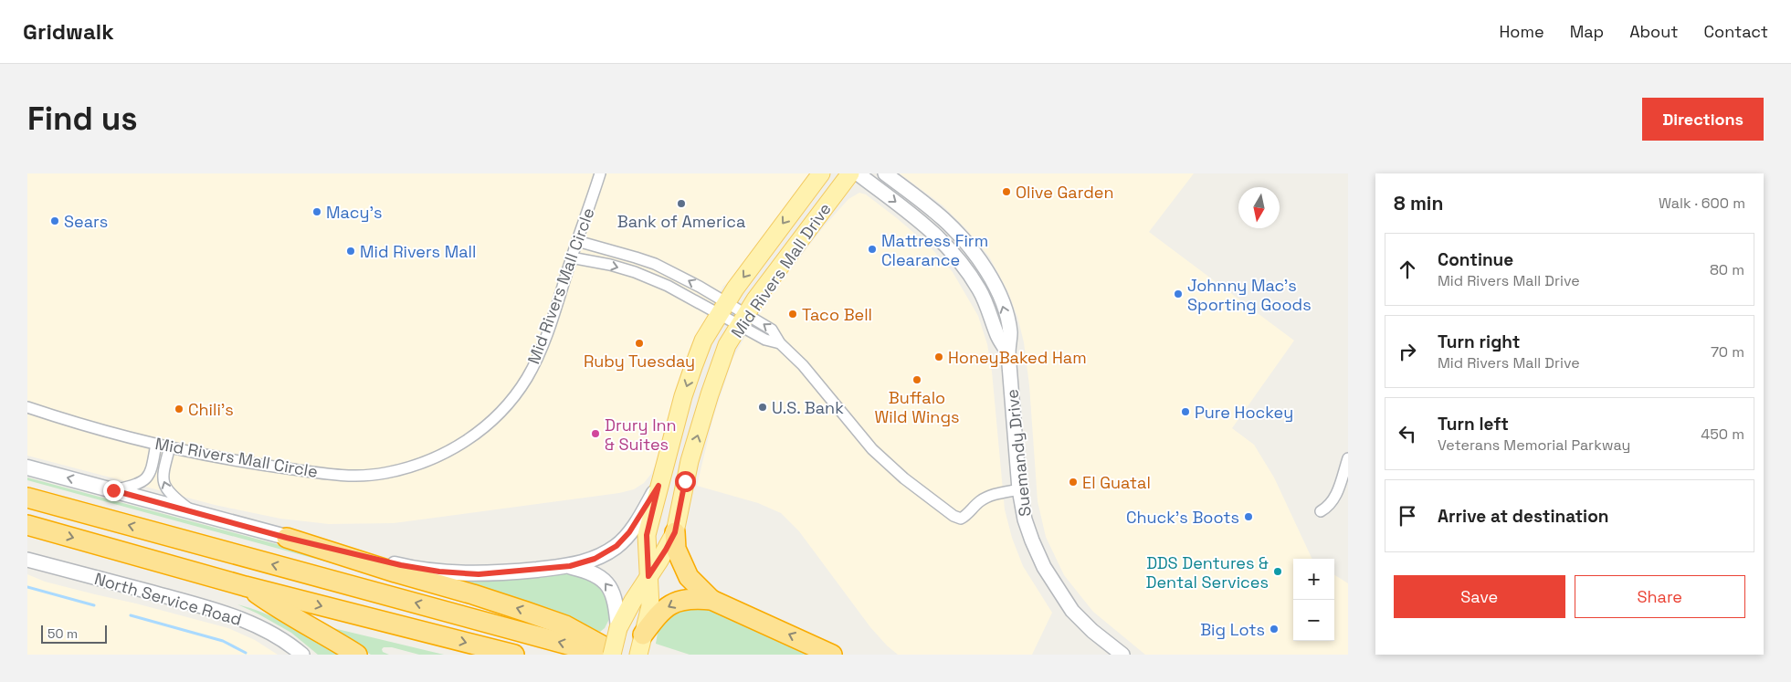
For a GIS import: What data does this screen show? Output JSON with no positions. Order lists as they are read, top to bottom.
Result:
{
  "streets": {
    "main road": ["Mid Rivers Mall Drive"],
    "street": ["Mid Rivers Mall Circle", "Suemandy Drive", "North Service Road"]
  },
  "places": [
    "Olive Garden",
    "Bank of America",
    "Macy's",
    "Sears",
    "Mattress Firm Clearance",
    "Mid Rivers Mall",
    "Johnny Mac's Sporting Goods",
    "Taco Bell",
    "Ruby Tuesday",
    "HoneyBaked Ham",
    "Buffalo Wild Wings",
    "U.S. Bank",
    "Chili's",
    "Pure Hockey",
    "Drury Inn & Suites",
    "El Guatal",
    "Chuck's Boots",
    "DDS Dentures & Dental Services",
    "Big Lots"
  ],
  "scale_bar": "50 m",
  "north": "bottom",
  "page": {
    "header": "Gridwalk",
    "nav": [
      "Home",
      "Map",
      "About",
      "Contact"
    ],
    "buttons": [
      "Directions",
      ["Save", "Share"]
    ],
    "title": "Find us",
    "heading": ["8 min", "Walk · 600 m"],
    "list": [
      ["Continue", "Mid Rivers Mall Drive", "80 m"],
      ["Turn right", "Mid Rivers Mall Drive", "70 m"],
      ["Turn left", "Veterans Memorial Parkway", "450 m"],
      "Arrive at destination"
    ],
    "map_buttons": ["+", "−"],
    "scale": "50 m"
  }
}
